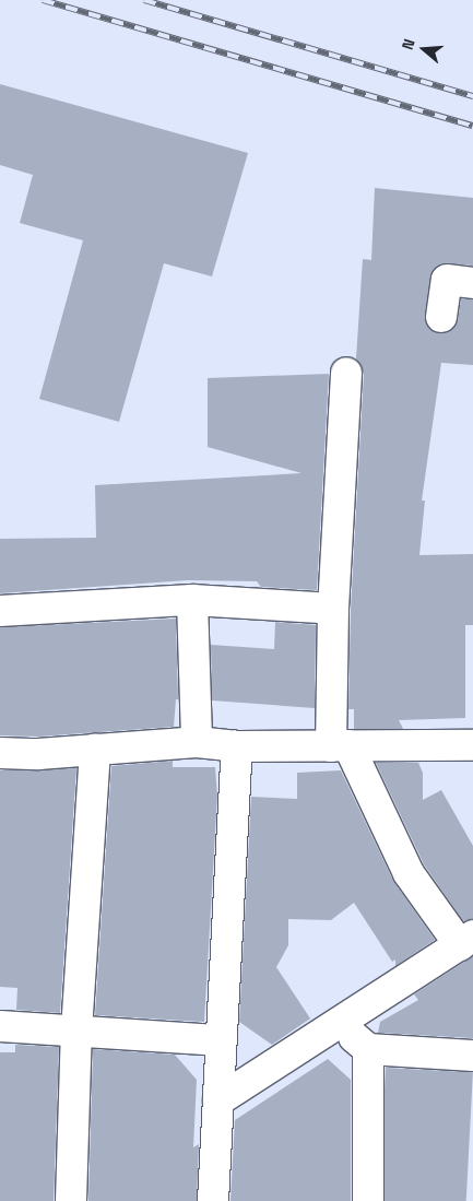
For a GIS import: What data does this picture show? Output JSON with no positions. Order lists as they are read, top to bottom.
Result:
{
  "north": "left"
}
